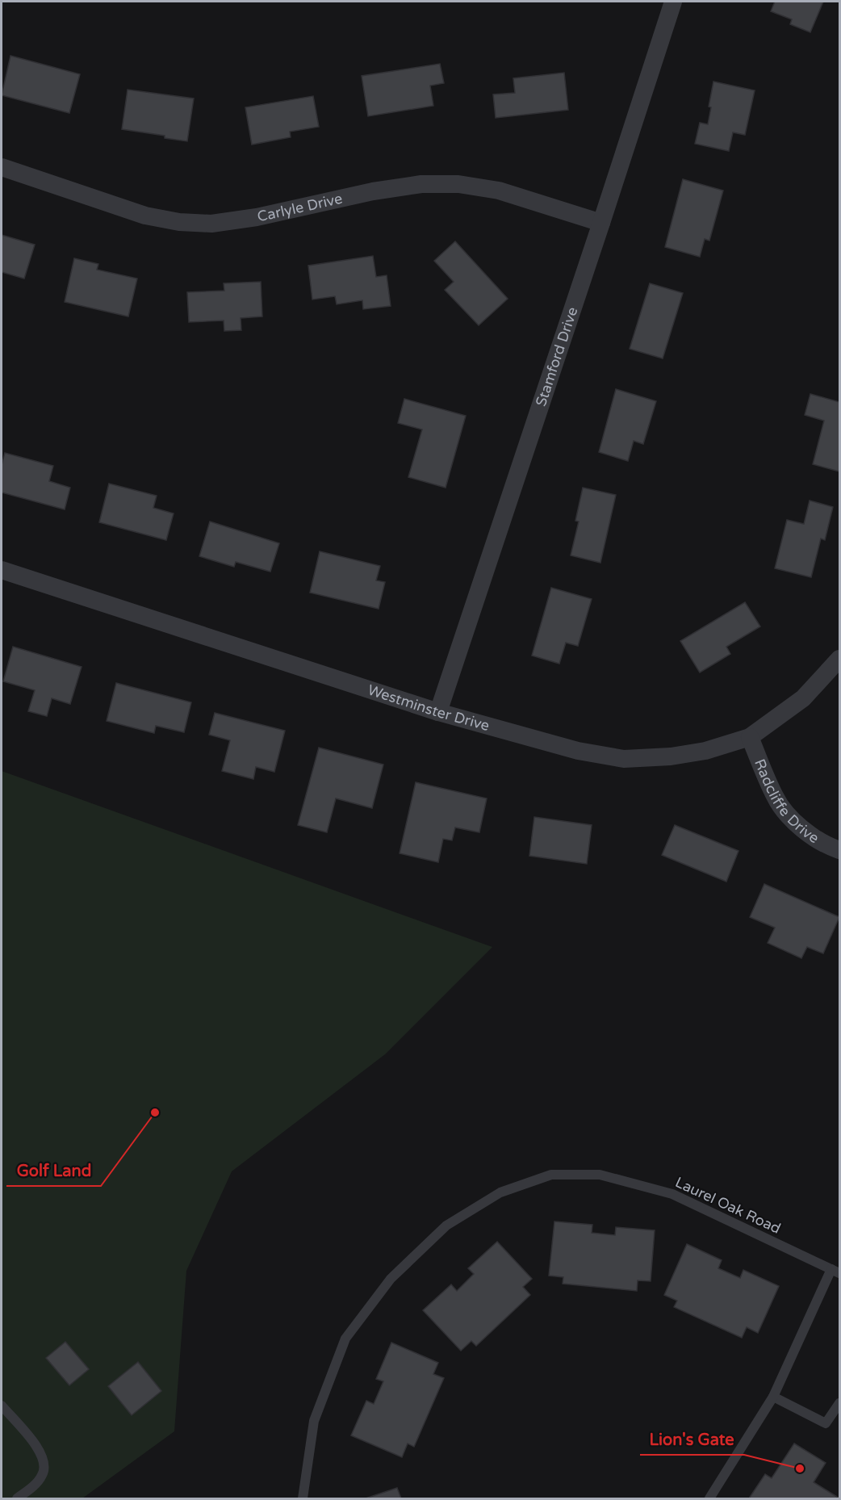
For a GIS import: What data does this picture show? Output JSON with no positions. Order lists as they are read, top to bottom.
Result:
{
  "streets": {
    "street": [
      "Carlyle Drive",
      "Stamford Drive",
      "Westminster Drive",
      "Radcliffe Drive"
    ],
    "lane": ["Laurel Oak Road"]
  },
  "crossings": [
    ["Carlyle Drive", "Stamford Drive"],
    ["Stamford Drive", "Westminster Drive"],
    ["Westminster Drive", "Radcliffe Drive"]
  ],
  "places": ["Golf Land", "Lion's Gate"]
}
